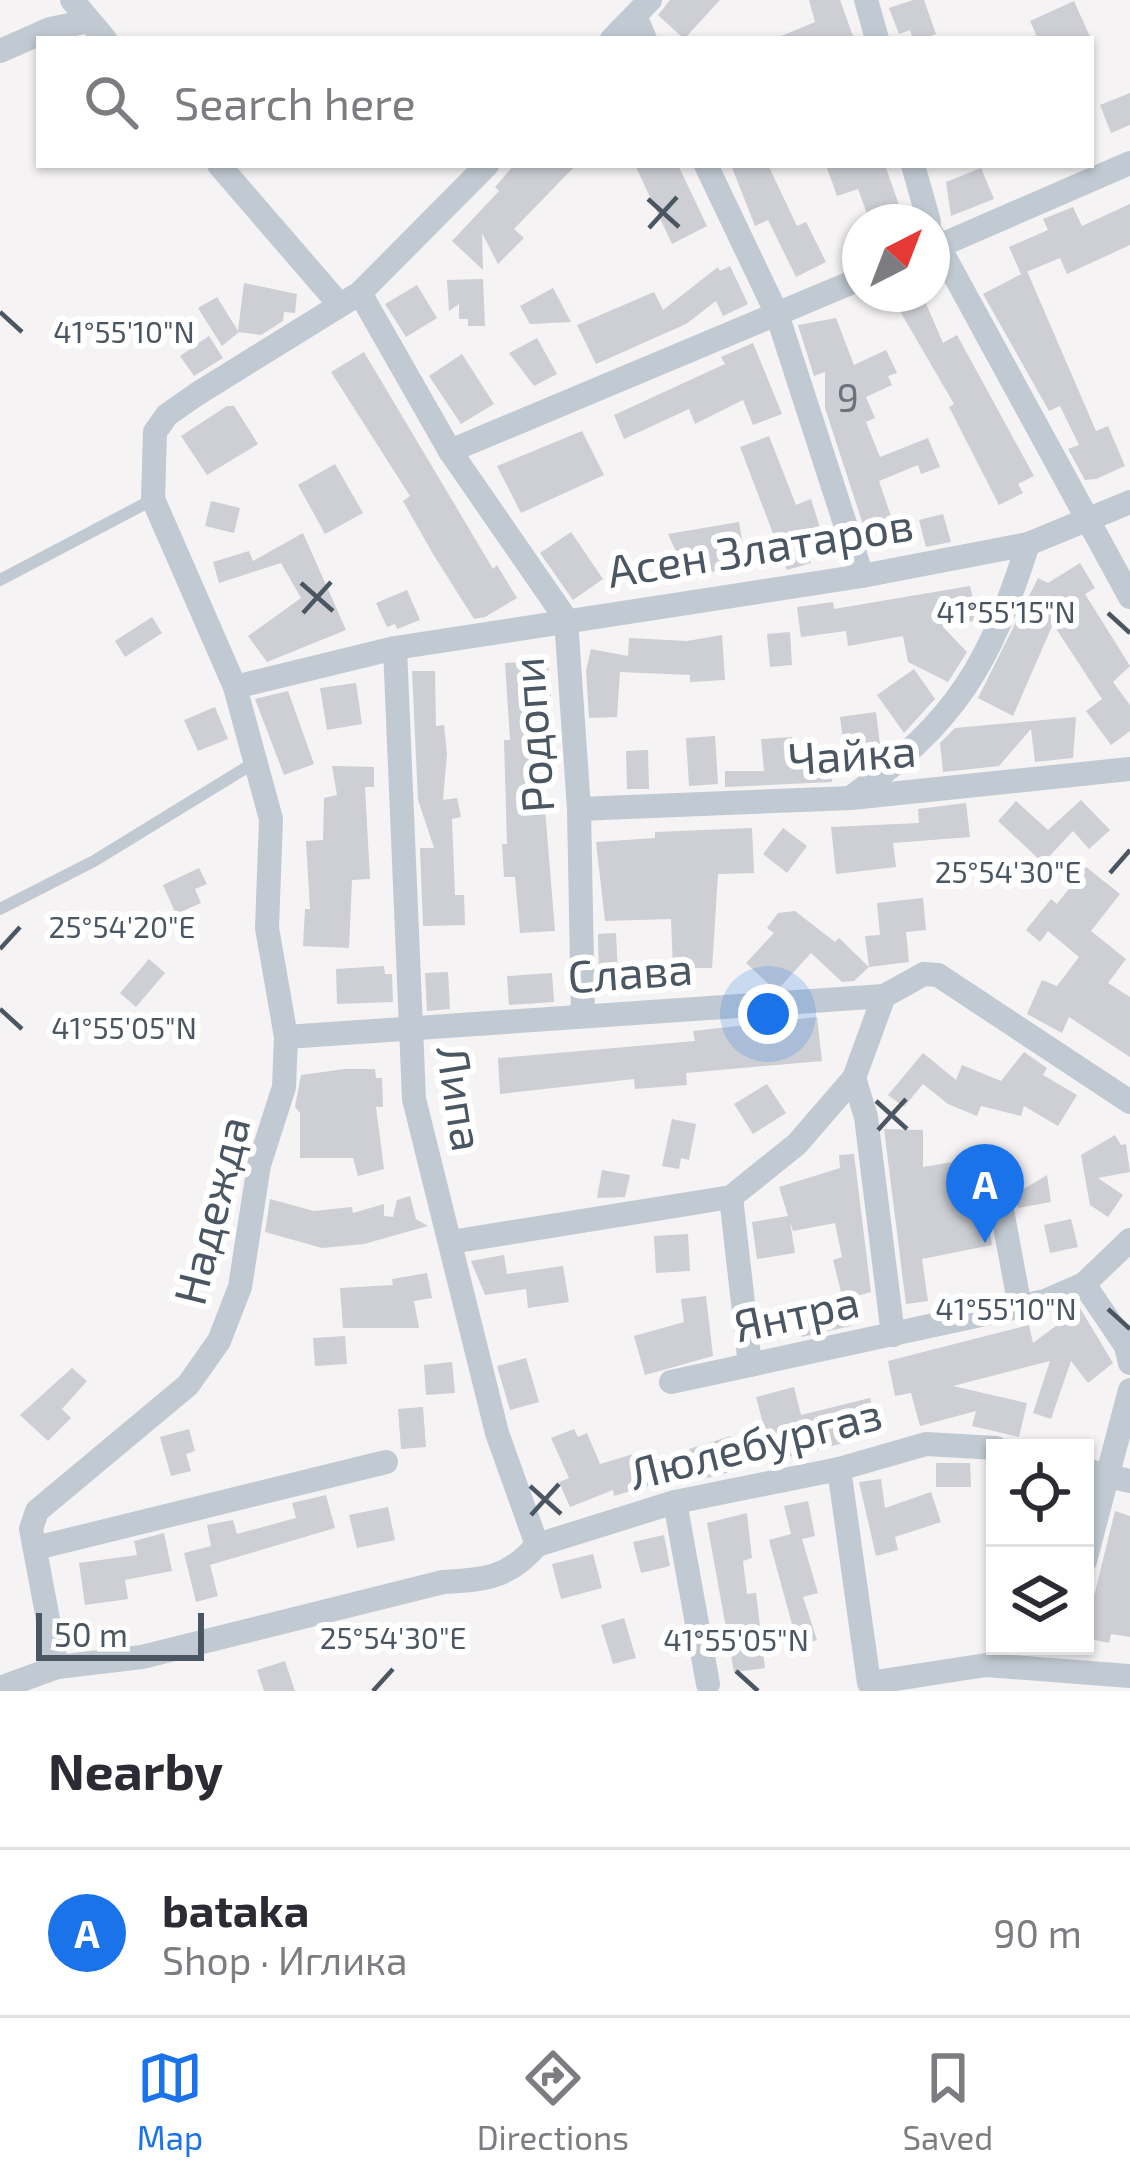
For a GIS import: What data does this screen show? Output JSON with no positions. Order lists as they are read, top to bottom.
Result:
{
  "streets": {
    "street": [
      "Асен Златаров",
      "Родопи",
      "Чайка",
      "Слава",
      "Липа",
      "Надежда",
      "Янтра",
      "Люлебургаз"
    ]
  },
  "crossings": [
    ["Асен Златаров", "Родопи"],
    ["Асен Златаров", "Липа"],
    ["Асен Златаров", "Надежда"],
    ["Родопи", "Чайка"],
    ["Родопи", "Слава"],
    ["Слава", "Липа"],
    ["Слава", "Надежда"],
    ["Липа", "Люлебургаз"]
  ],
  "house_numbers": ["9"],
  "scale_bar": "50 m",
  "north": "top right",
  "page": {
    "search": "Search here",
    "pins": "A",
    "scale": "50 m",
    "heading": "Nearby",
    "list": [
      {
        "mark": "A",
        "name": "bataka",
        "note": "Shop · Иглика",
        "value": "90 m"
      }
    ],
    "nav": ["Map", "Directions", "Saved"]
  },
  "coordinates": [
    "41°55'10\"N",
    "41°55'15\"N",
    "25°54'30\"E",
    "25°54'20\"E",
    "41°55'05\"N"
  ]
}
